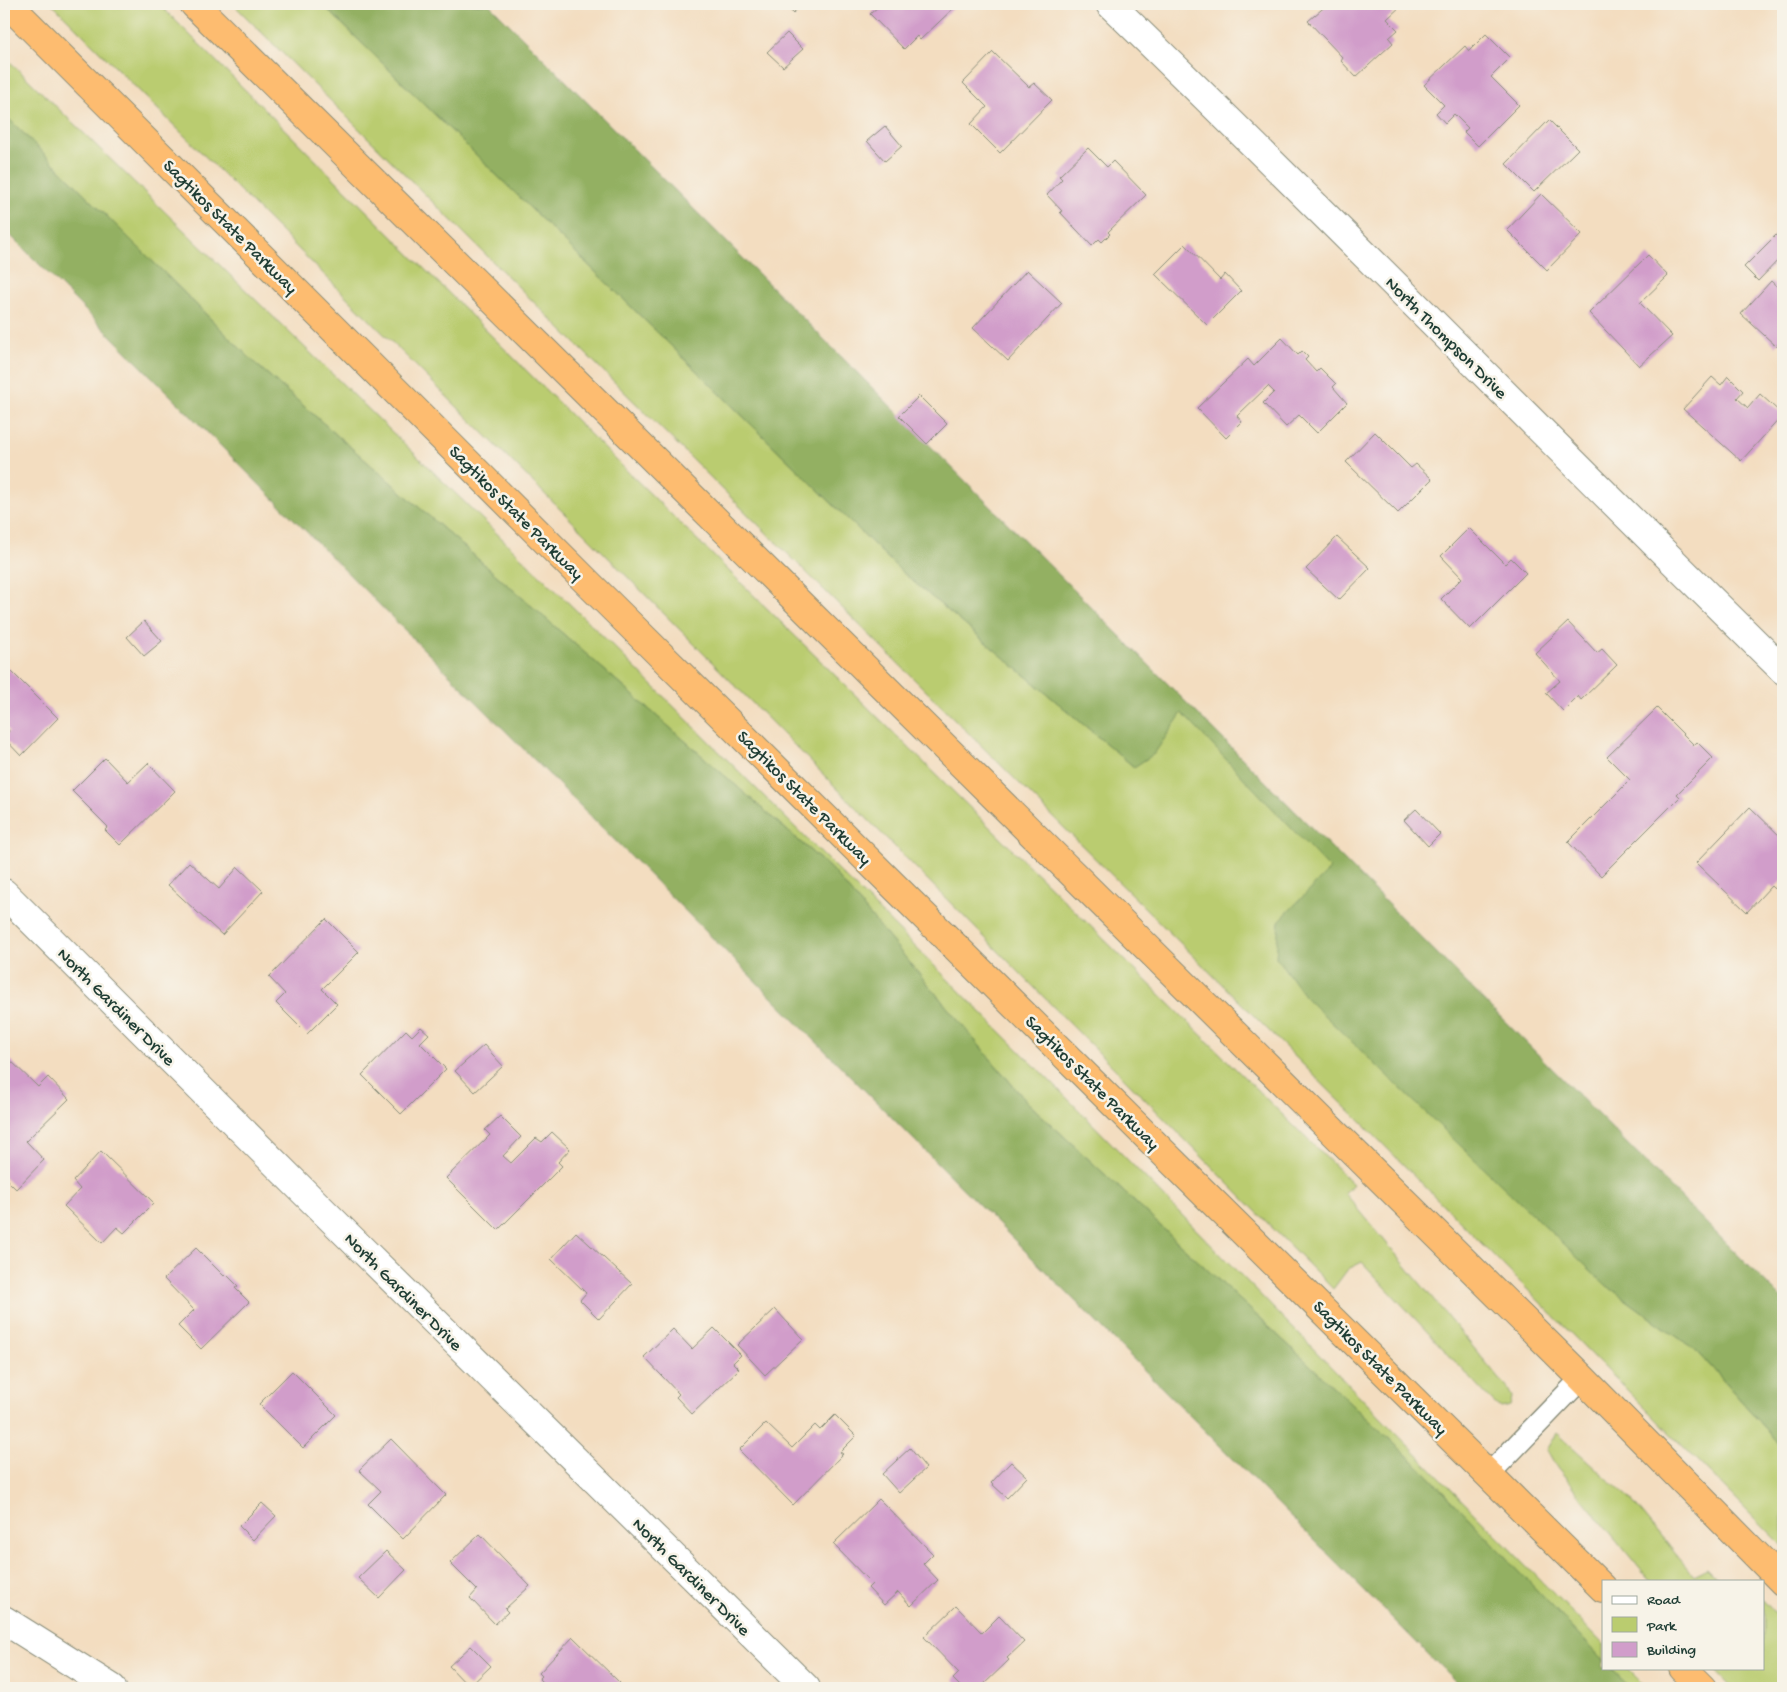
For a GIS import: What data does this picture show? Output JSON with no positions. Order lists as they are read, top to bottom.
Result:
{
  "streets": {
    "highway": ["Sagtikos State Parkway"],
    "street": ["North Thompson Drive", "North Gardiner Drive"]
  },
  "legend": ["Road", "Park", "Building"]
}
